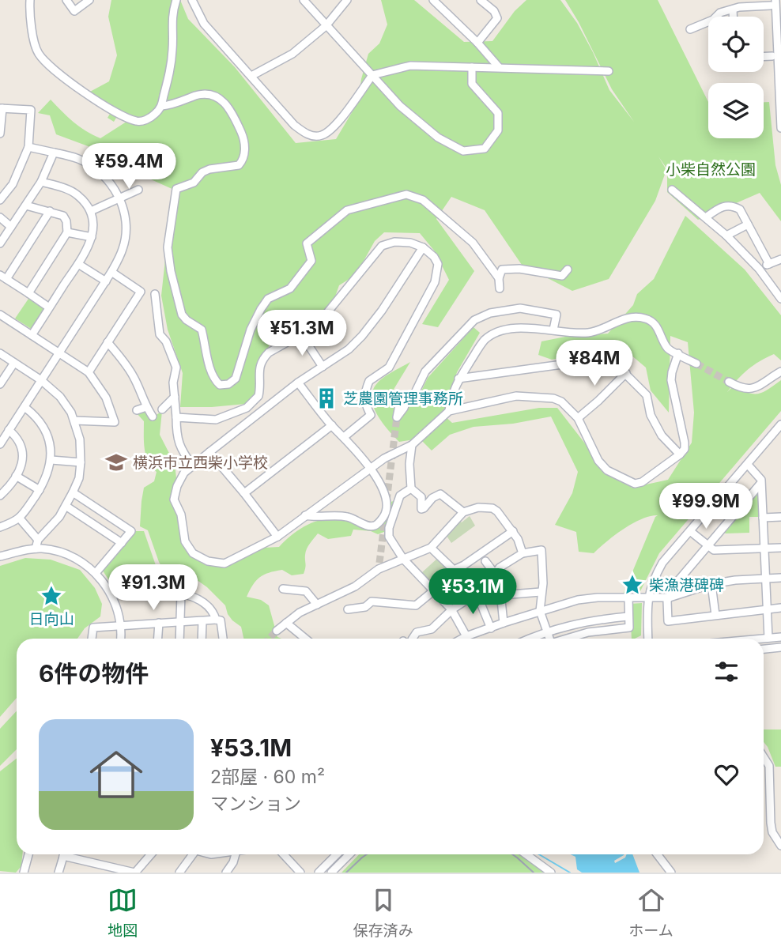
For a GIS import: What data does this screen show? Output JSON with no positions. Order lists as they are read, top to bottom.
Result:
{
  "parks": ["小柴自然公園"],
  "places": {
    "building": ["芝農園管理事務所"],
    "school or university": ["横浜市立西柴小学校"],
    "place": ["柴漁港碑碑", "日向山"]
  },
  "page": {
    "price": [
      "¥59.4M",
      "¥51.3M",
      "¥84M",
      "¥99.9M",
      "¥91.3M",
      "¥53.1M"
    ],
    "heading": "6件の物件",
    "list": [
      {
        "name": "¥53.1M",
        "note": "2部屋 · 60 m² · マンション"
      }
    ],
    "tabs": ["地図", "保存済み", "ホーム"]
  }
}
